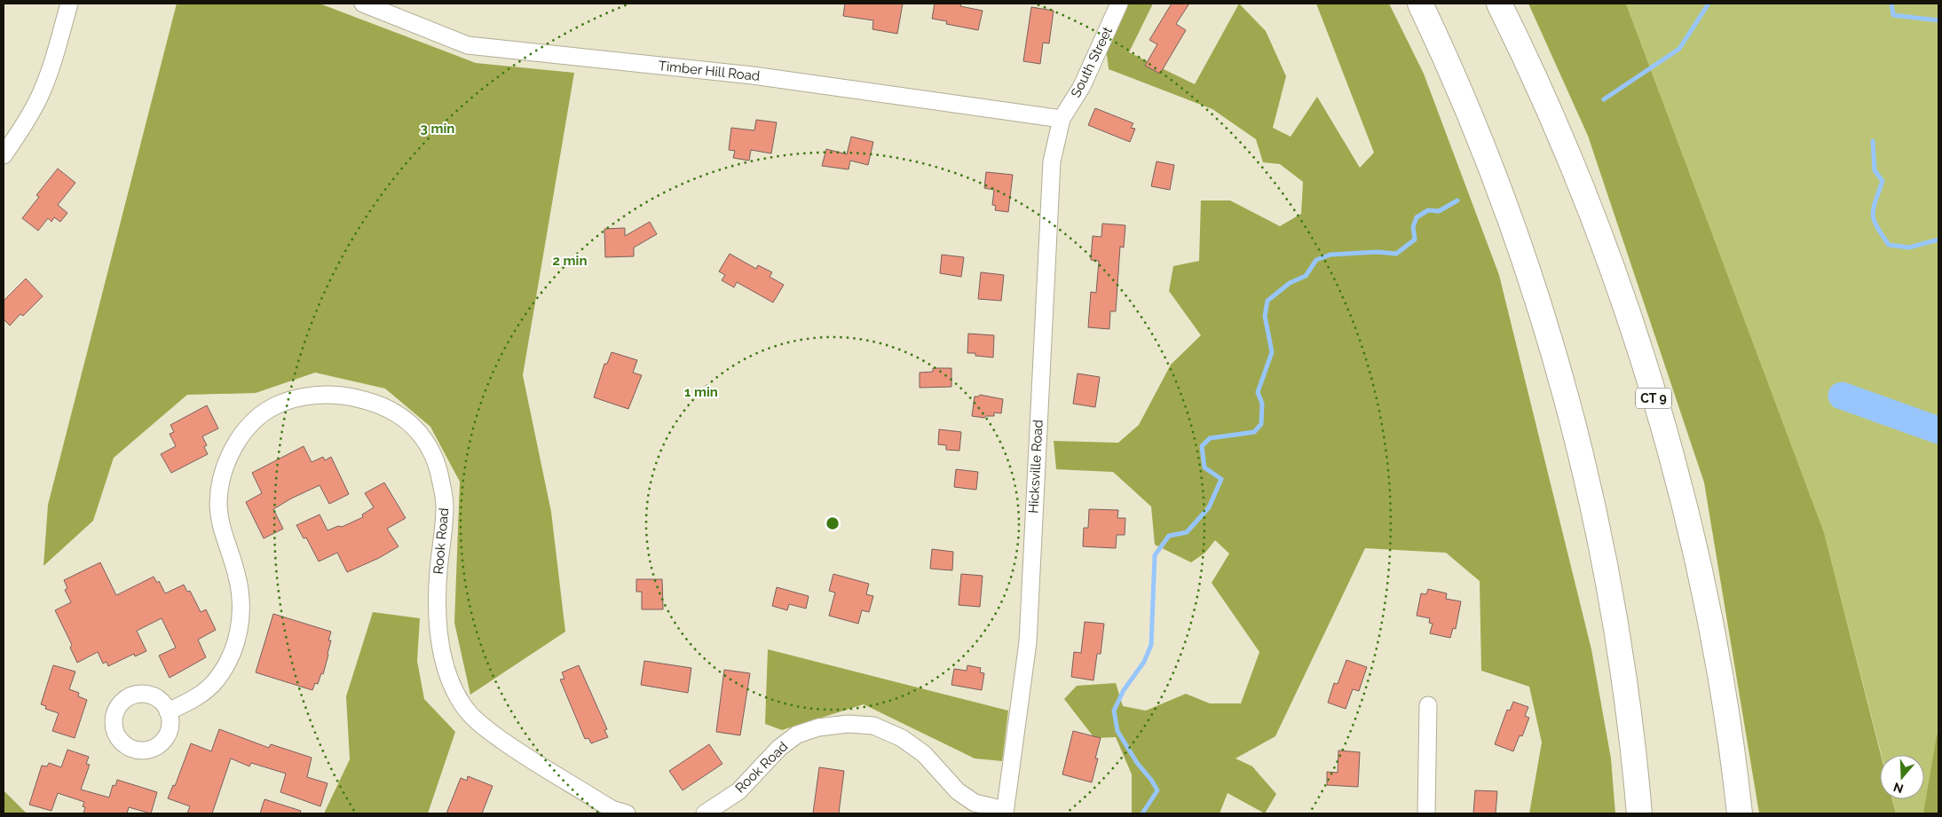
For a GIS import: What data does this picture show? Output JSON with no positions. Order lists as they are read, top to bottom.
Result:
{
  "streets": {
    "highway": ["CT 9"],
    "street": [
      "South Street",
      "Timber Hill Road",
      "Hicksville Road",
      "Rook Road"
    ]
  },
  "crossings": [
    ["South Street", "Timber Hill Road"],
    ["South Street", "Hicksville Road"],
    ["Timber Hill Road", "Hicksville Road"],
    ["Hicksville Road", "Rook Road"]
  ],
  "north": "bottom",
  "rings": ["3 min", "2 min", "1 min"]
}
